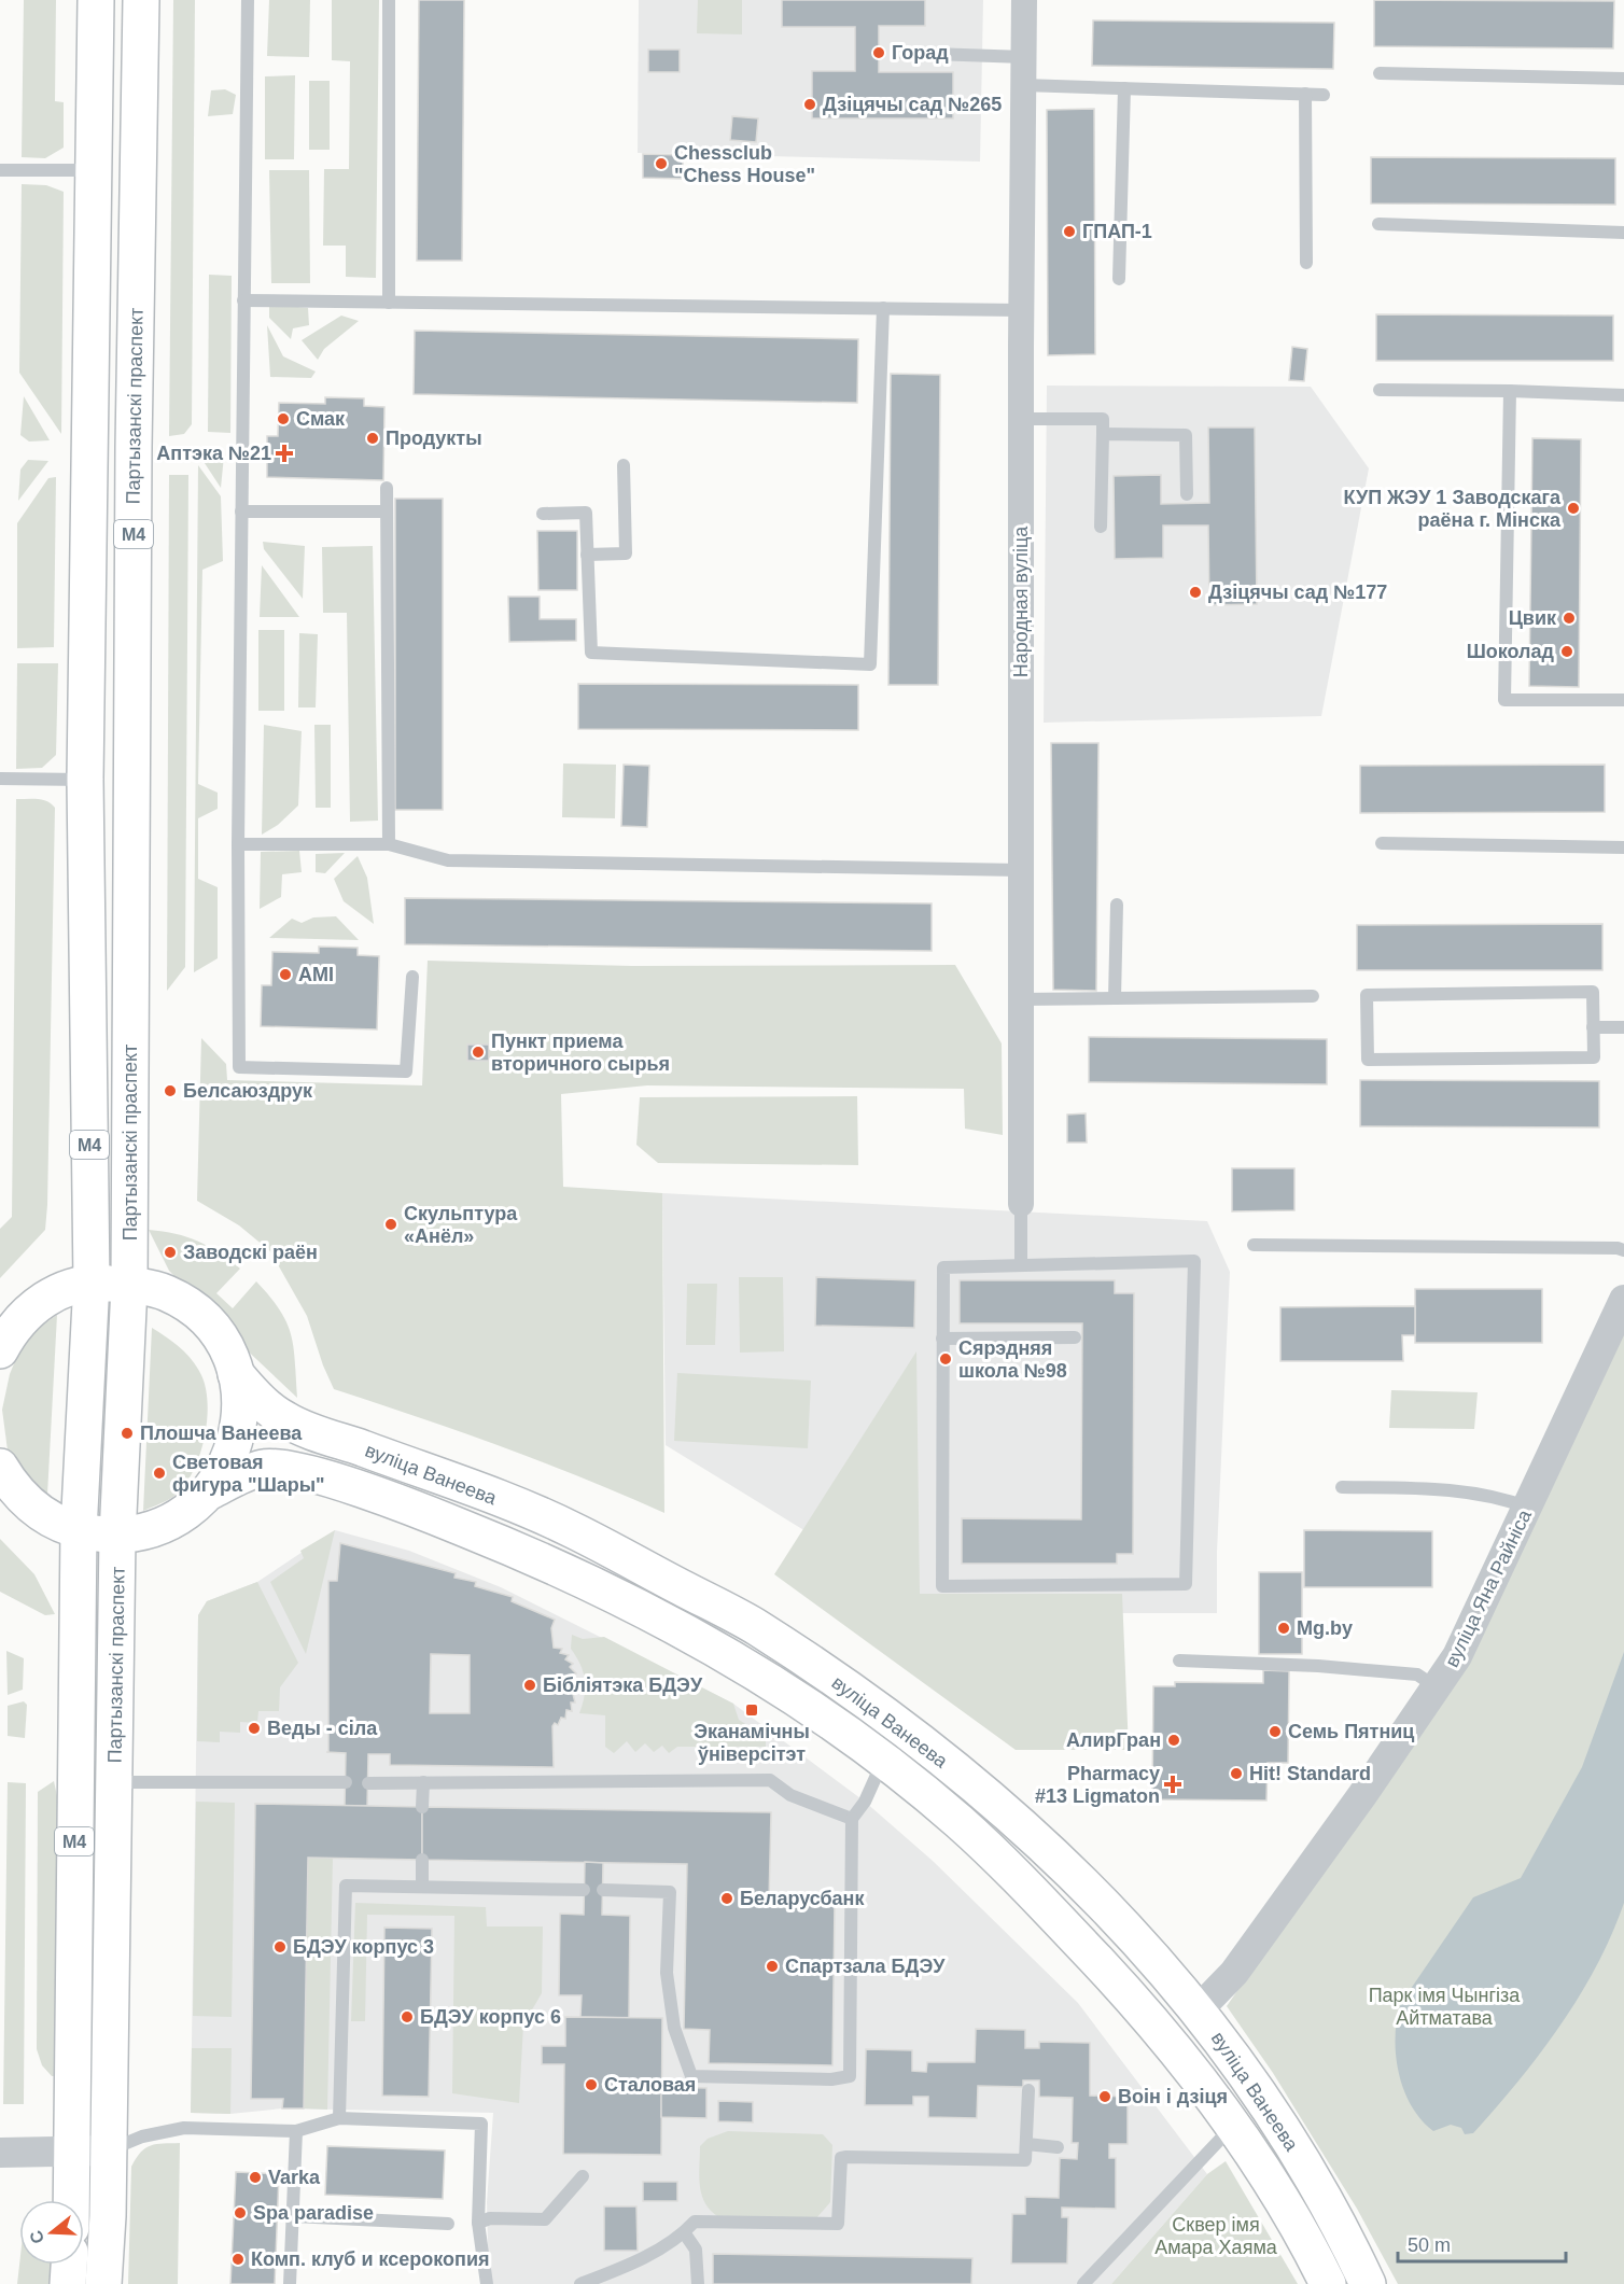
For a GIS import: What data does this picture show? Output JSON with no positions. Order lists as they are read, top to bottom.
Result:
{
  "streets": {
    "main road": ["Партызанскі праспект", "М4", "вуліца Ванеева"],
    "street": ["Народная вуліца", "вуліца Яна Райніса"]
  },
  "crossings": [
    ["вуліца Ванеева", "вуліца Яна Райніса"]
  ],
  "parks": ["Парк імя Чынгіза Айтматава", "Сквер імя Амара Хаяма"],
  "places": {
    "other": [
      "Горад",
      "Дзіцячы сад №265",
      "Chessclub \"Chess House\"",
      "ГПАП-1",
      "Смак",
      "Продукты",
      "КУП ЖЭУ 1 Заводскага раёна г. Мінска",
      "Дзіцячы сад №177",
      "Цвик",
      "Шоколад",
      "AMI",
      "Пункт приема вторичного сырья",
      "Белсаюздрук",
      "Скульптура «Анёл»",
      "Заводскі раён",
      "Сярэдняя школа №98",
      "Плошча Ванеева",
      "Световая фигура \"Шары\"",
      "Mg.by",
      "Бібліятэка БДЭУ",
      "Веды - сіла",
      "Семь Пятниц",
      "АлирГран",
      "Hit! Standard",
      "Беларусбанк",
      "БДЭУ корпус 3",
      "Спартзала БДЭУ",
      "БДЭУ корпус 6",
      "Сталовая",
      "Воін і дзіця",
      "Varka",
      "Spa paradise",
      "Комп. клуб и ксерокопия"
    ],
    "health": ["Аптэка №21", "Pharmacy #13 Ligmaton"],
    "transit": ["Эканамічны ўніверсітэт"]
  },
  "scale_bar": "50 m",
  "north": "left"
}
